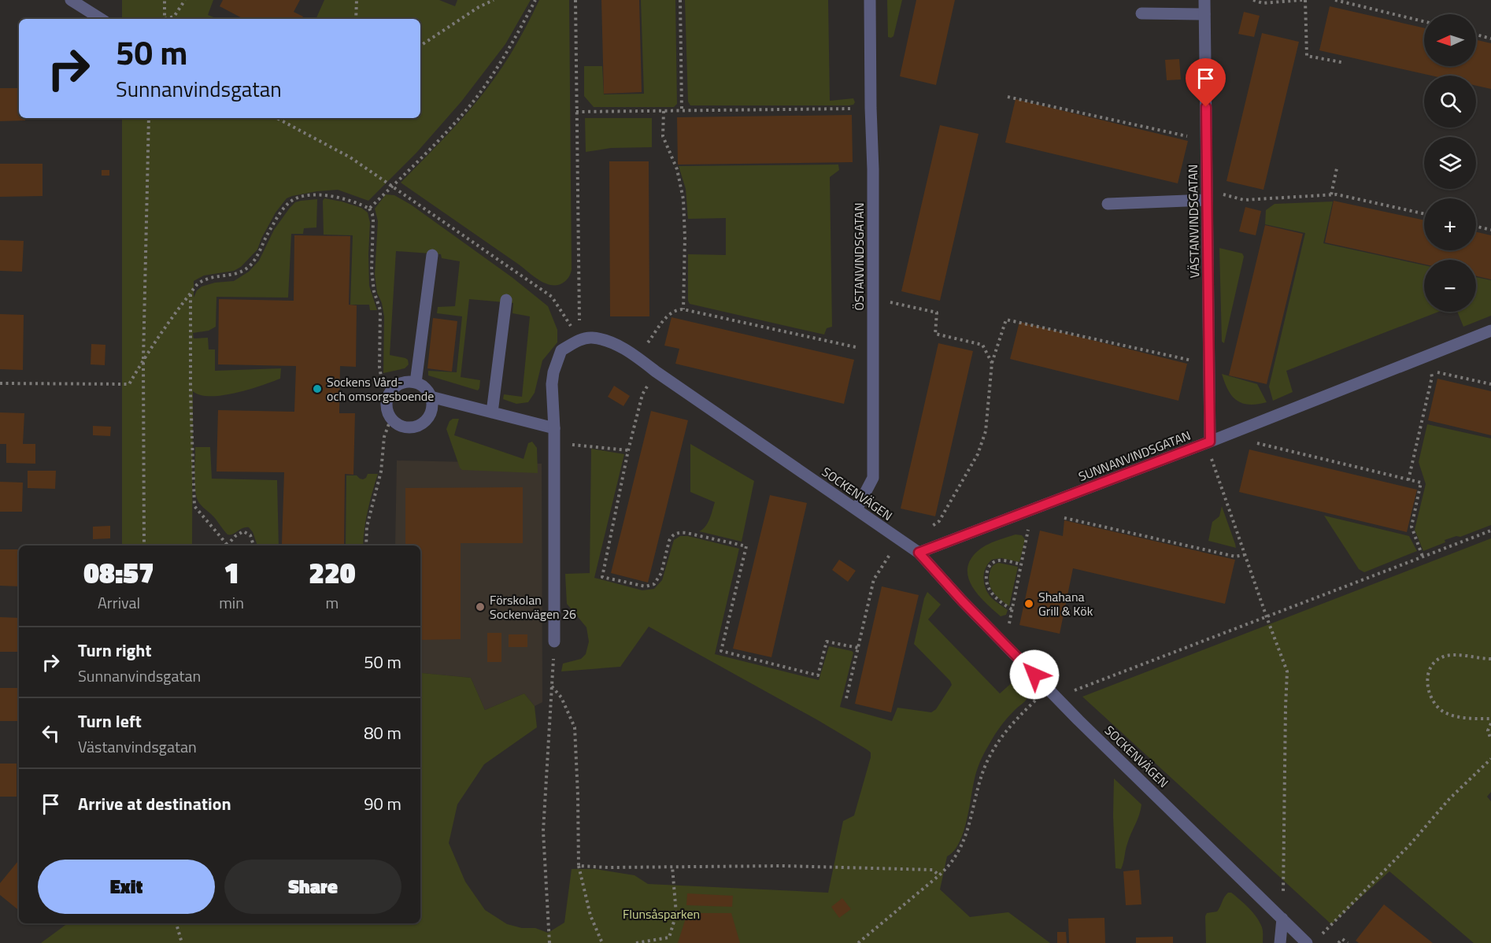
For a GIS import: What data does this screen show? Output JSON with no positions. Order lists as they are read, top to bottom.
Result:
{
  "streets": {
    "street": [
      "VÄSTANVINDSGATAN",
      "ÖSTANVINDSGATAN",
      "SUNNANVINDSGATAN",
      "SOCKENVÄGEN"
    ]
  },
  "crossings": [
    ["VÄSTANVINDSGATAN", "SUNNANVINDSGATAN"],
    ["ÖSTANVINDSGATAN", "SOCKENVÄGEN"],
    ["SUNNANVINDSGATAN", "SOCKENVÄGEN"]
  ],
  "parks": ["Flunsåsparken"],
  "places": ["Sockens Vård- och omsorgsboende", "Shahana Grill & Kök", "Förskolan Sockenvägen 26"],
  "north": "left",
  "page": {
    "map_buttons": ["+", "−"],
    "turn": ["50 m", "Sunnanvindsgatan"],
    "eta": [
      "08:57",
      "Arrival",
      "1",
      "min",
      "220",
      "m"
    ],
    "list": [
      {
        "name": "Turn right",
        "note": "Sunnanvindsgatan",
        "value": "50 m"
      },
      {
        "name": "Turn left",
        "note": "Västanvindsgatan",
        "value": "80 m"
      },
      {
        "name": "Arrive at destination",
        "value": "90 m"
      }
    ],
    "buttons": ["Exit", "Share"]
  }
}
